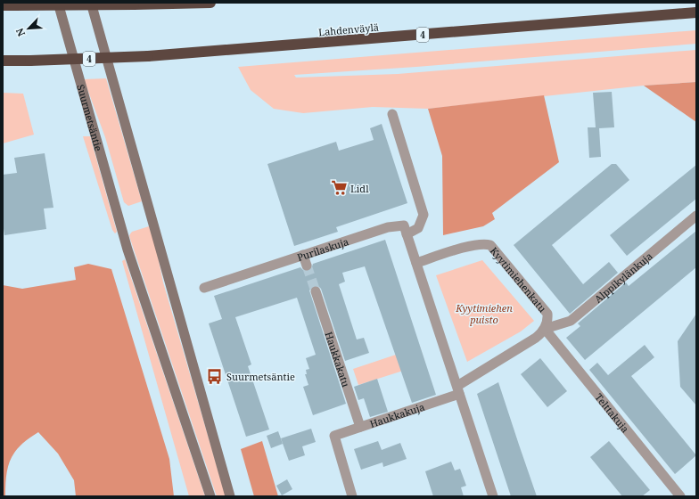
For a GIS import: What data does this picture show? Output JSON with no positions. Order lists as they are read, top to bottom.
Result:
{
  "streets": {
    "highway": ["Lahdenväylä", "4"],
    "main road": ["Suurmetsäntie"],
    "street": [
      "Purilaskuja",
      "Alppikylänkuja",
      "Kyytimiehenkatu",
      "Haukkakatu",
      "Telttakuja",
      "Haukkakuja"
    ]
  },
  "crossings": [
    ["Alppikylänkuja", "Kyytimiehenkatu"],
    ["Alppikylänkuja", "Telttakuja"],
    ["Kyytimiehenkatu", "Telttakuja"],
    ["Haukkakatu", "Haukkakuja"]
  ],
  "parks": ["Kyytimiehen puisto"],
  "places": {
    "supermarket": ["Lidl"],
    "bus stop": ["Suurmetsäntie"]
  },
  "north": "bottom left"
}
